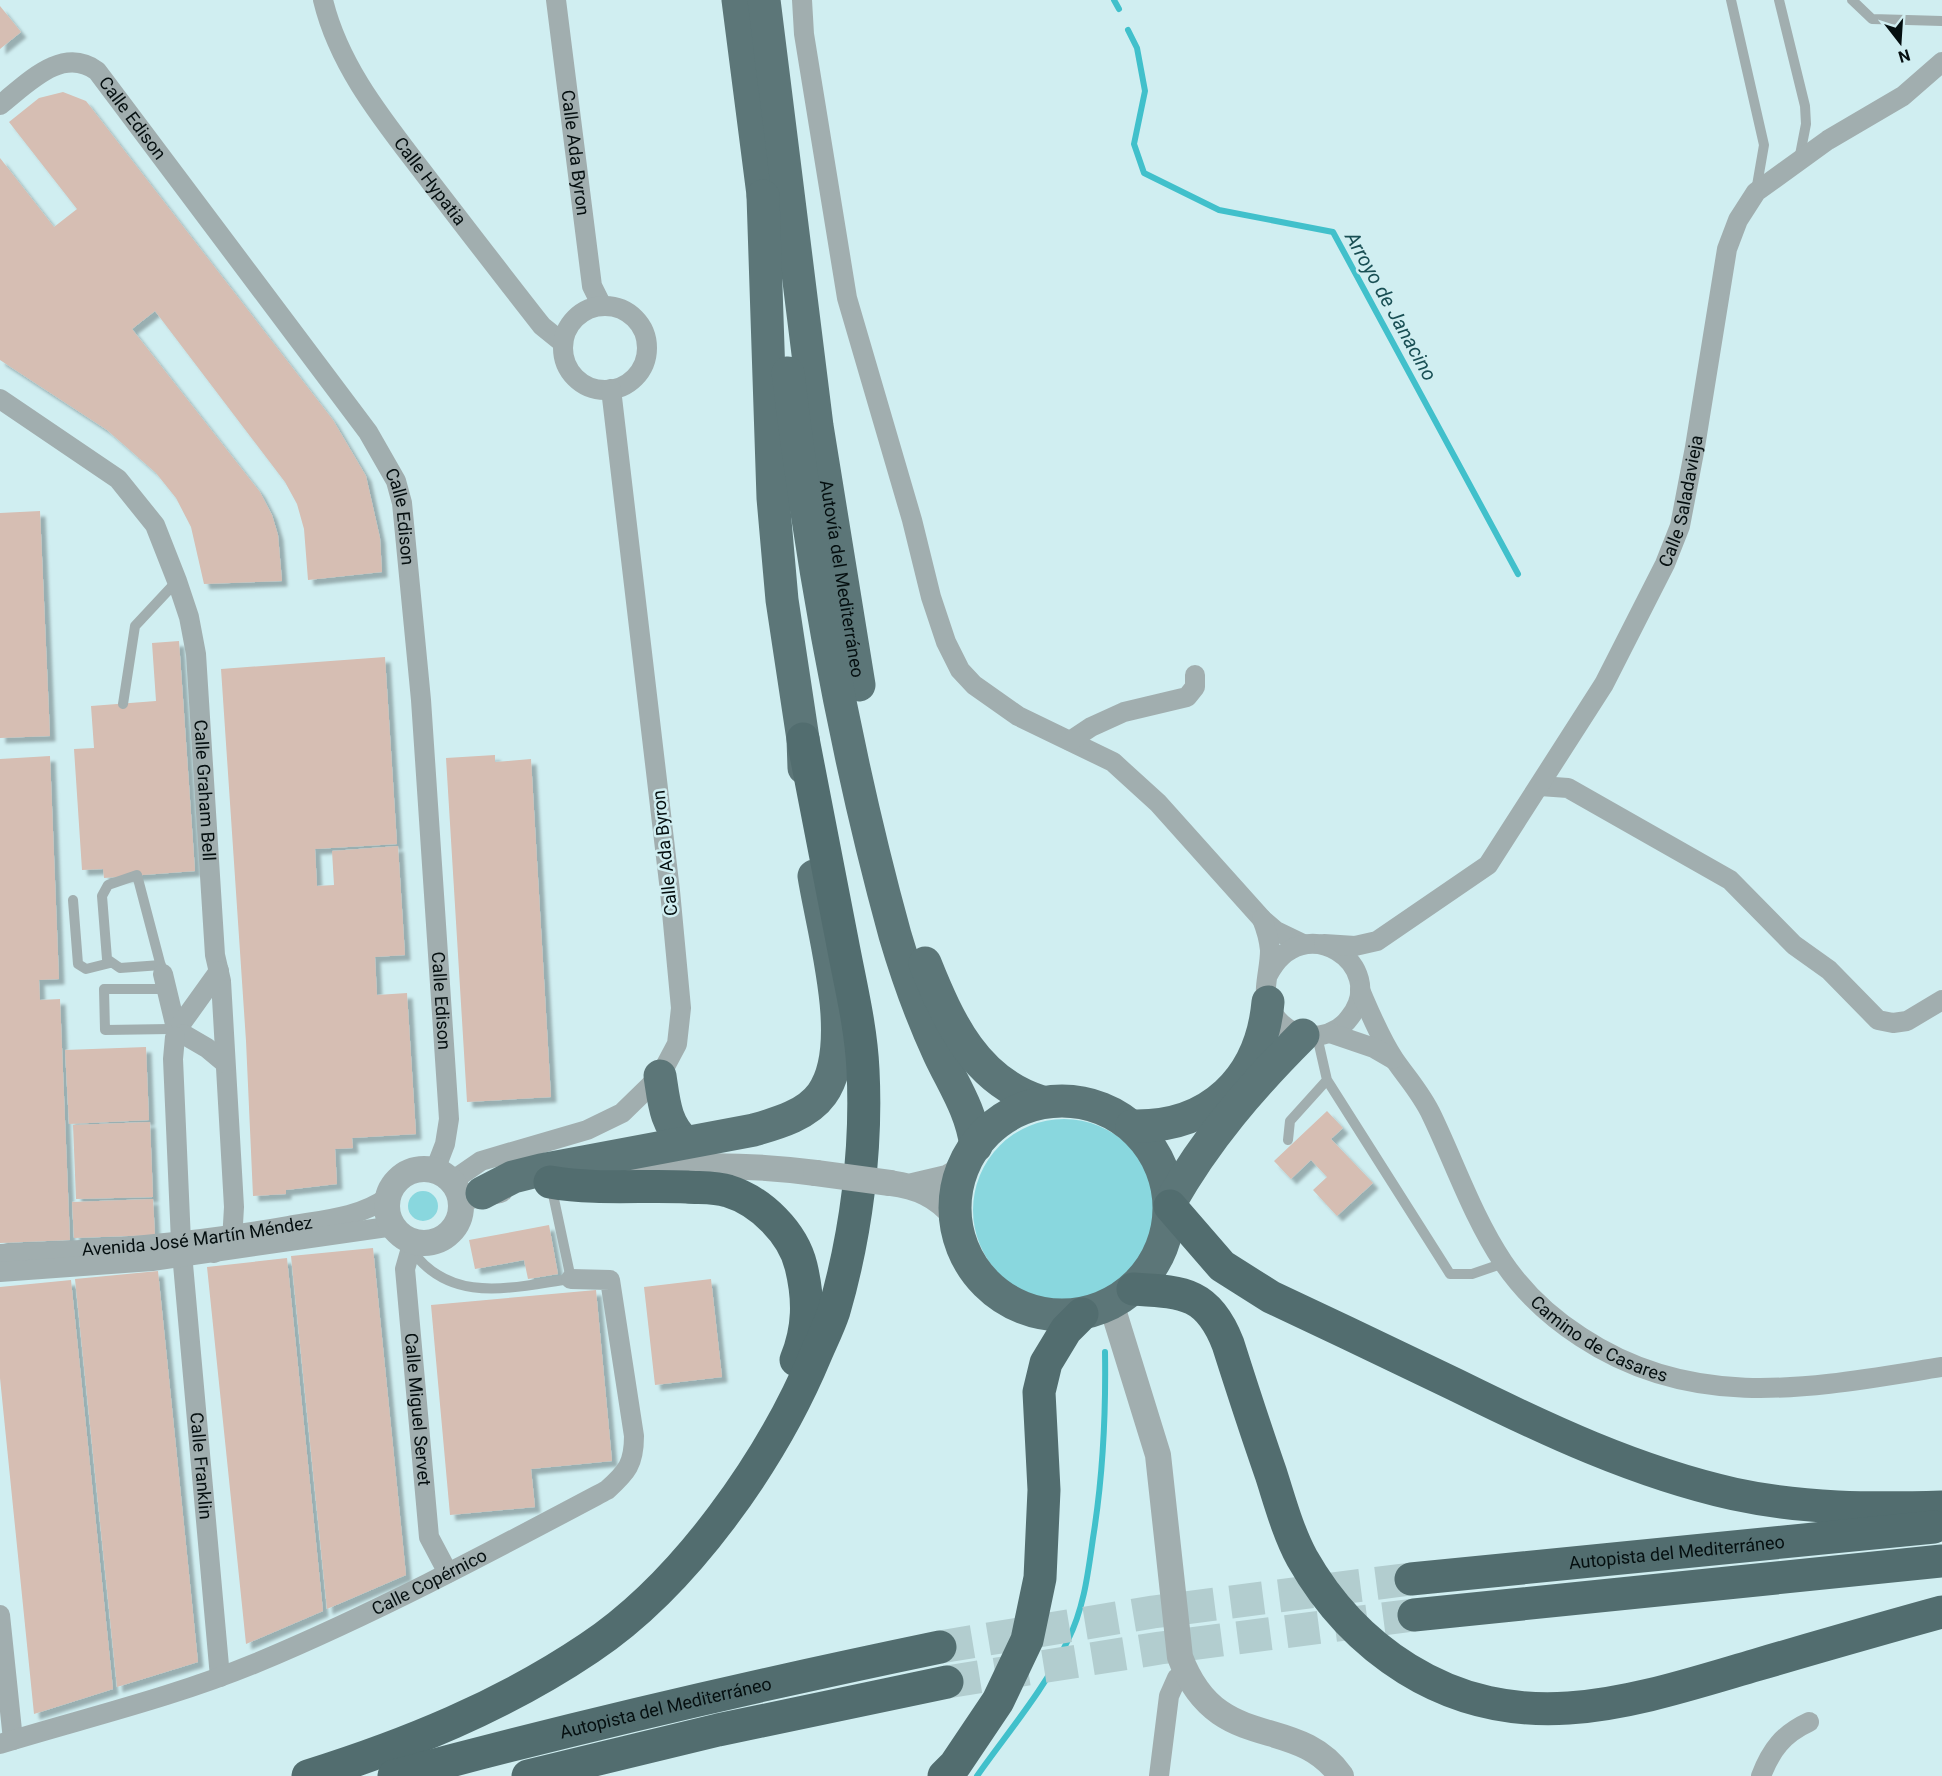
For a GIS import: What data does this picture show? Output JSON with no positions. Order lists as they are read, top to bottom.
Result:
{
  "streets": {
    "highway": ["Autovía del Mediterráneo", "Autopista del Mediterráneo"],
    "street": [
      "Calle Edison",
      "Calle Ada Byron",
      "Calle Hypatia",
      "Calle Saladavieja",
      "Calle Graham Bell",
      "Avenida José Martín Méndez",
      "Camino de Casares",
      "Calle Miguel Servet",
      "Calle Franklin",
      "Calle Copérnico"
    ]
  },
  "crossings": [
    ["Calle Edison", "Calle Ada Byron"],
    ["Calle Edison", "Autovía del Mediterráneo"],
    ["Calle Edison", "Avenida José Martín Méndez"],
    ["Calle Edison", "Calle Miguel Servet"],
    ["Calle Ada Byron", "Calle Hypatia"],
    ["Calle Ada Byron", "Autovía del Mediterráneo"],
    ["Calle Ada Byron", "Avenida José Martín Méndez"],
    ["Calle Ada Byron", "Calle Miguel Servet"],
    ["Calle Saladavieja", "Camino de Casares"],
    ["Autovía del Mediterráneo", "Avenida José Martín Méndez"],
    ["Autovía del Mediterráneo", "Calle Miguel Servet"],
    ["Calle Graham Bell", "Avenida José Martín Méndez"],
    ["Avenida José Martín Méndez", "Calle Miguel Servet"],
    ["Avenida José Martín Méndez", "Calle Franklin"],
    ["Calle Miguel Servet", "Calle Copérnico"],
    ["Calle Franklin", "Calle Copérnico"]
  ],
  "water": ["Arroyo de Janacino"],
  "north": "bottom"
}
